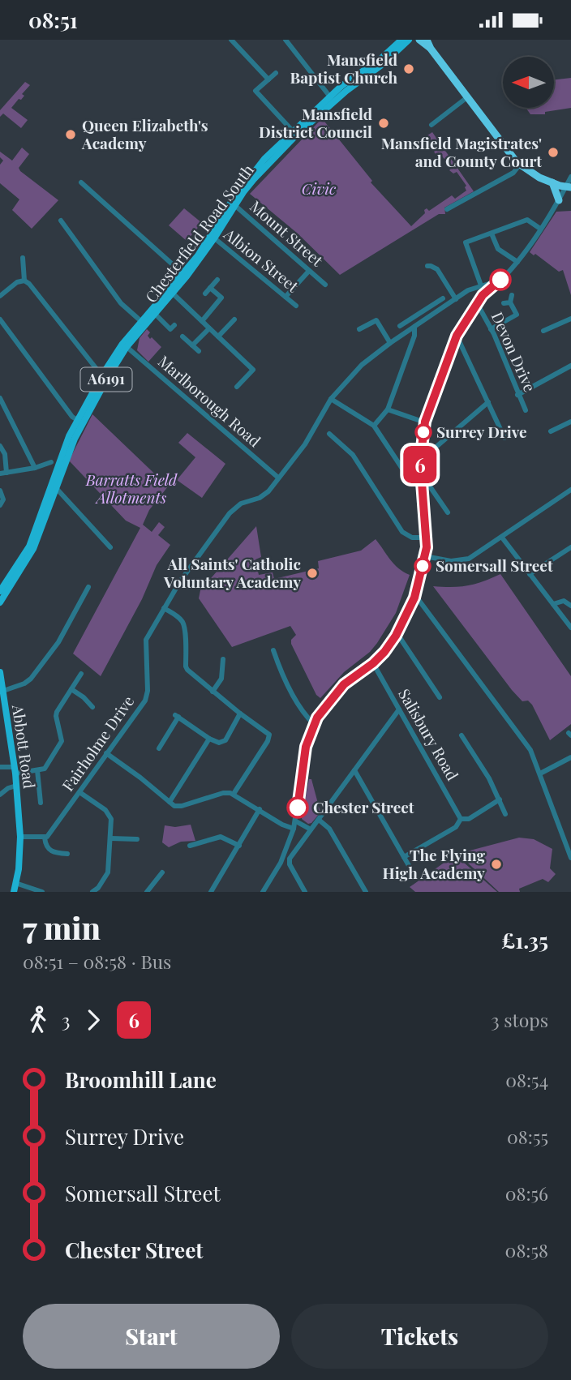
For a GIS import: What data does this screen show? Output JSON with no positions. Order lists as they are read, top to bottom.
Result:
{
  "streets": {
    "main road": ["Chesterfield Road South", "A6191", "Abbott Road"],
    "street": [
      "Mount Street",
      "Albion Street",
      "Devon Drive",
      "Marlborough Road",
      "Salisbury Road",
      "Fairholme Drive"
    ]
  },
  "crossings": [
    ["Chesterfield Road South", "Mount Street"],
    ["Chesterfield Road South", "Albion Street"],
    ["Chesterfield Road South", "Marlborough Road"],
    ["Marlborough Road", "Fairholme Drive"]
  ],
  "parks": ["Civic", "Barratts Field Allotments"],
  "places": [
    "Mansfield Baptist Church",
    "Mansfield District Council",
    "Queen Elizabeth's Academy",
    "Mansfield Magistrates' and County Court",
    "Surrey Drive",
    "Somersall Street",
    "All Saints' Catholic Voluntary Academy",
    "Chester Street",
    "The Flying High Academy"
  ],
  "lines": ["bus line 6"],
  "north": "left",
  "page": {
    "status": "08:51",
    "on_map": "6",
    "heading": ["7 min", "08:51 – 08:58 · Bus", "£1.35"],
    "legs": ["3", "6", "3 stops"],
    "list": [
      {
        "name": "Broomhill Lane",
        "value": "08:54"
      },
      {
        "name": "Surrey Drive",
        "value": "08:55"
      },
      {
        "name": "Somersall Street",
        "value": "08:56"
      },
      {
        "name": "Chester Street",
        "value": "08:58"
      }
    ],
    "buttons": ["Start", "Tickets"]
  }
}
